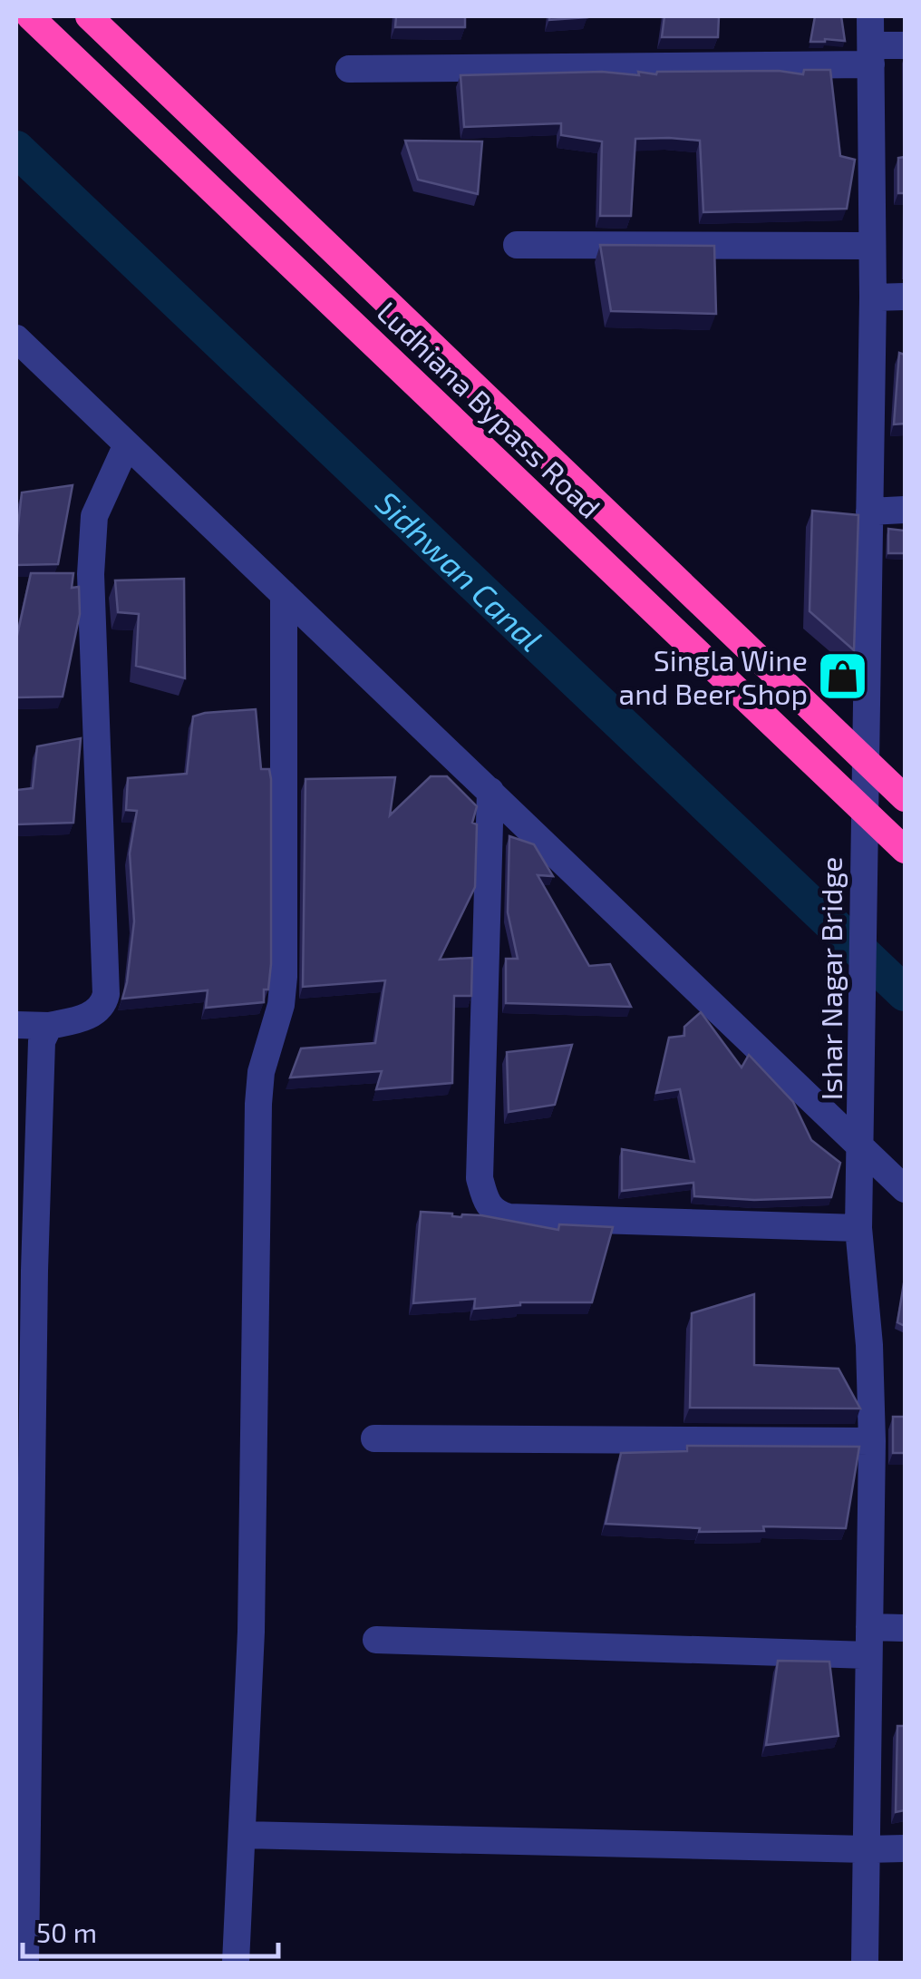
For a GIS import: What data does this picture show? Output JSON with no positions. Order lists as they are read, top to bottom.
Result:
{
  "streets": {
    "highway": ["Ludhiana Bypass Road"],
    "street": ["Ishar Nagar Bridge"]
  },
  "crossings": [
    ["Ludhiana Bypass Road", "Ishar Nagar Bridge"]
  ],
  "water": ["Sidhwan Canal"],
  "places": {
    "shop": ["Singla Wine and Beer Shop"]
  },
  "scale_bar": "50 m"
}
